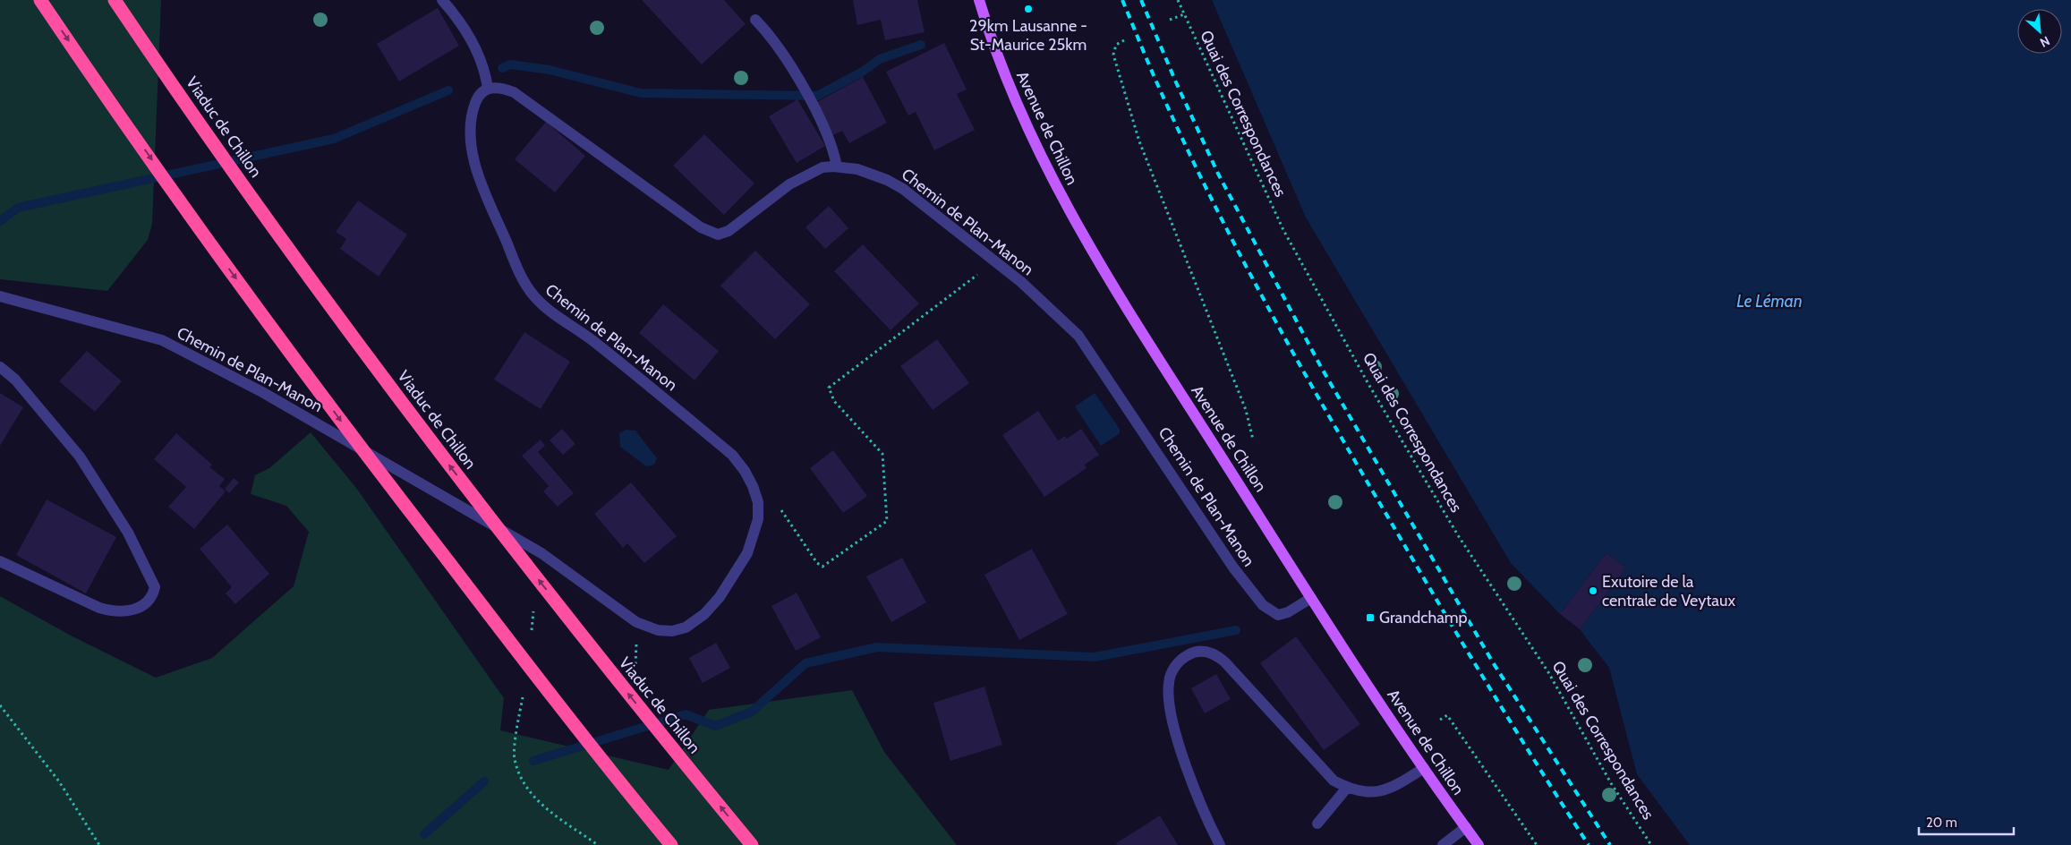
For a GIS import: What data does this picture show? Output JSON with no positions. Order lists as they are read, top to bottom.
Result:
{
  "streets": {
    "highway": ["Viaduc de Chillon"],
    "main road": ["Avenue de Chillon"],
    "street": ["Chemin de Plan-Manon"],
    "path": ["Quai des Correspondances"]
  },
  "crossings": [
    ["Avenue de Chillon", "Chemin de Plan-Manon"]
  ],
  "water": ["Le Léman"],
  "places": {
    "other": ["29km Lausanne - St-Maurice 25km", "Exutoire de la centrale de Veytaux"],
    "transit": ["Grandchamp"]
  },
  "scale_bar": "20 m",
  "north": "bottom right"
}
